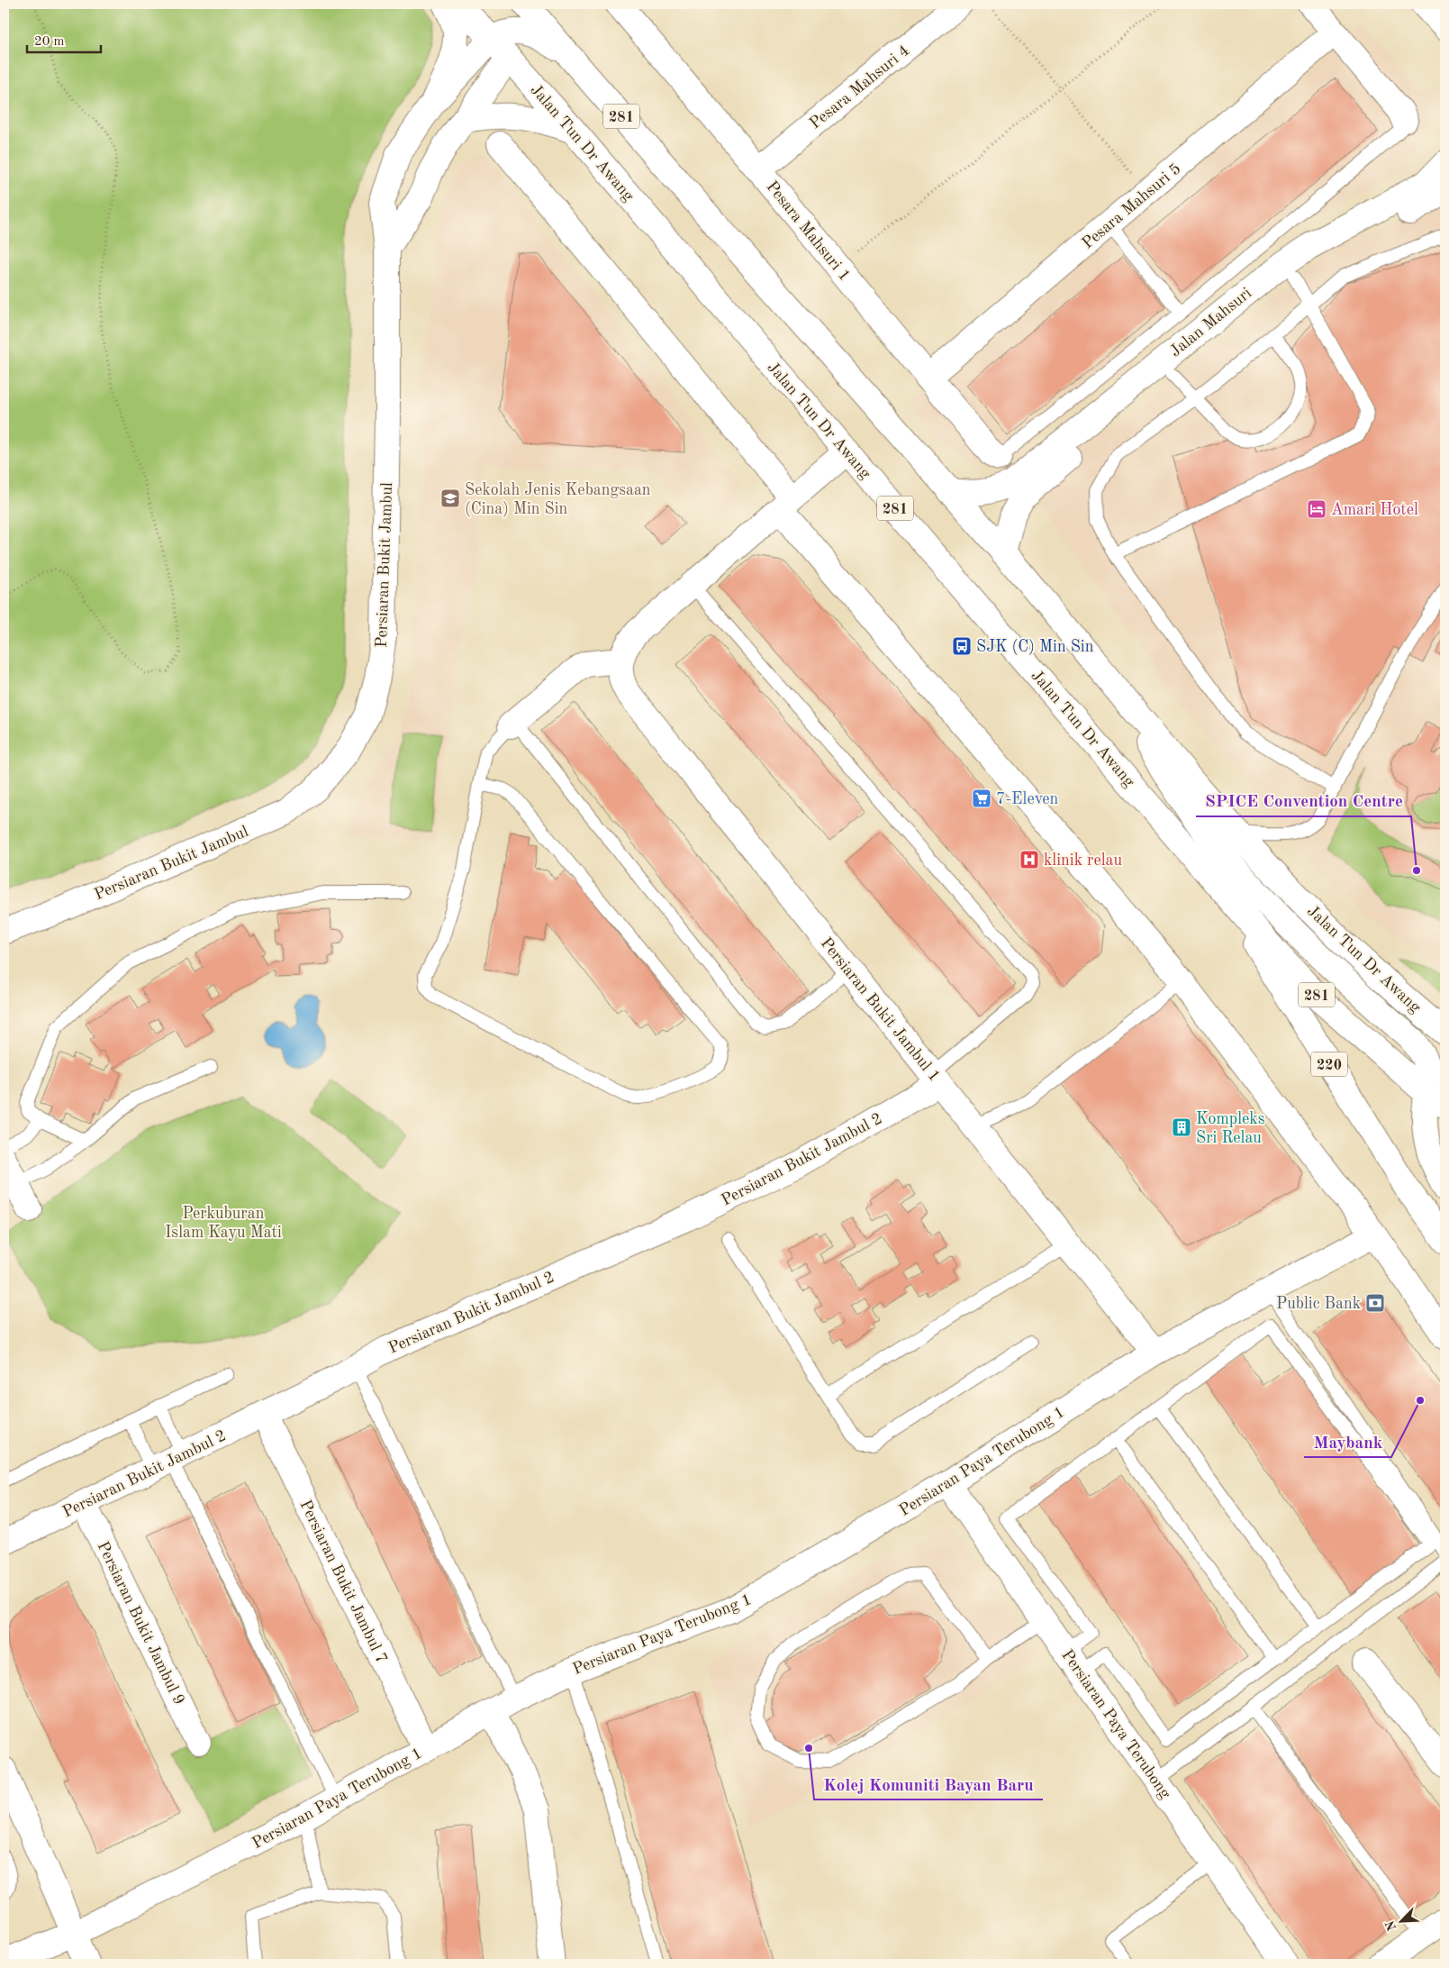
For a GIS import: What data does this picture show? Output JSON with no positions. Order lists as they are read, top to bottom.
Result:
{
  "streets": {
    "street": [
      "Pesara Mahsuri 4",
      "281",
      "Jalan Tun Dr Awang",
      "Pesara Mahsuri 5",
      "Pesara Mahsuri 1",
      "Jalan Mahsuri",
      "Persiaran Bukit Jambul",
      "Persiaran Bukit Jambul 1",
      "220",
      "Persiaran Bukit Jambul 2",
      "Persiaran Paya Terubong 1",
      "Persiaran Bukit Jambul 7",
      "Persiaran Bukit Jambul 9",
      "Persiaran Paya Terubong"
    ]
  },
  "crossings": [
    ["Pesara Mahsuri 4", "Pesara Mahsuri 1"],
    ["Jalan Tun Dr Awang", "Persiaran Bukit Jambul"],
    ["Jalan Tun Dr Awang", "220"],
    ["Pesara Mahsuri 5", "Pesara Mahsuri 1"],
    ["Persiaran Bukit Jambul 1", "Persiaran Bukit Jambul 2"],
    ["Persiaran Bukit Jambul 1", "Persiaran Paya Terubong 1"],
    ["Persiaran Bukit Jambul 2", "Persiaran Bukit Jambul 7"],
    ["Persiaran Bukit Jambul 2", "Persiaran Bukit Jambul 9"],
    ["Persiaran Paya Terubong 1", "Persiaran Bukit Jambul 7"],
    ["Persiaran Paya Terubong 1", "Persiaran Paya Terubong"]
  ],
  "parks": ["Perkuburan Islam Kayu Mati"],
  "places": {
    "school or university": ["Sekolah Jenis Kebangsaan (Cina) Min Sin"],
    "hotel": ["Amari Hotel"],
    "bus stop": ["SJK (C) Min Sin"],
    "supermarket": ["7-Eleven"],
    "hospital": ["klinik relau"],
    "other": ["SPICE Convention Centre", "Maybank", "Kolej Komuniti Bayan Baru"],
    "building": ["Kompleks Sri Relau"],
    "bank": ["Public Bank"]
  },
  "scale_bar": "20 m",
  "north": "bottom left"
}
